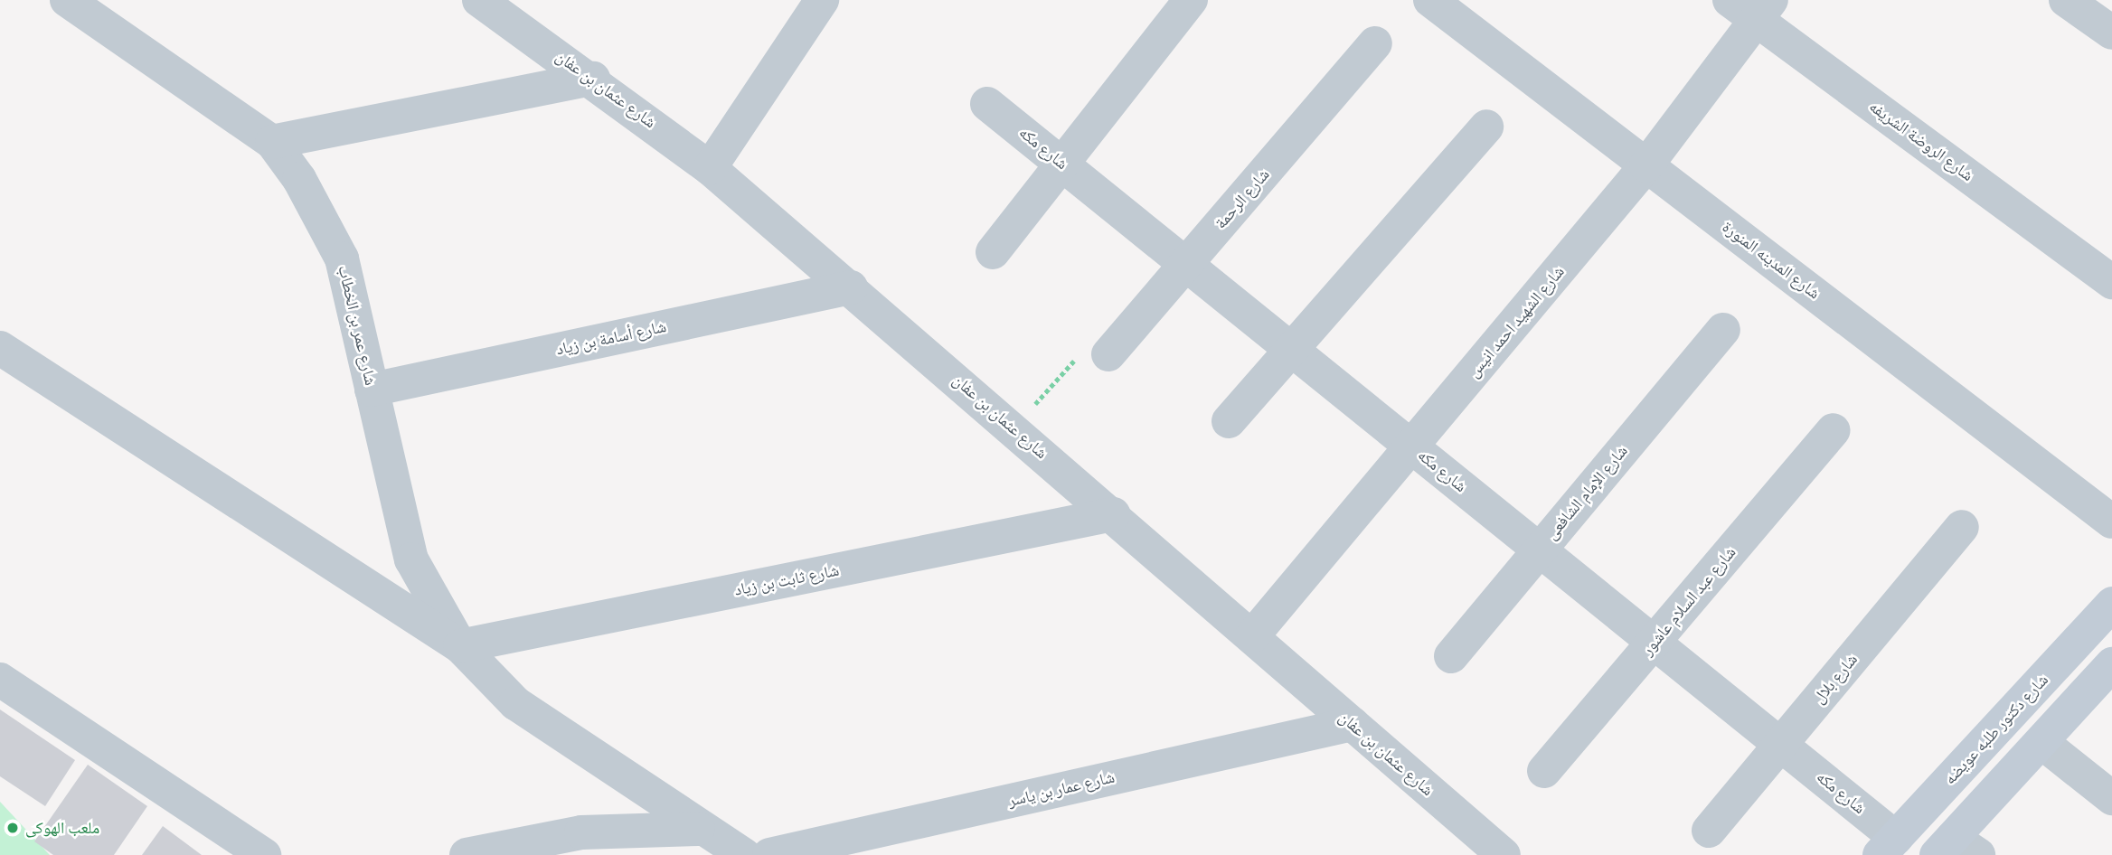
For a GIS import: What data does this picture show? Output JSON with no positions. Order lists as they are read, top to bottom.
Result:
{
  "streets": {
    "street": [
      "شارع عثمان بن عفان",
      "شارع الروضة الشريفه",
      "شارع مكه",
      "شارع الرحمة",
      "شارع المدينه المنورة",
      "شارع الشهيد احمد انيس",
      "شارع عمر بن الخطاب",
      "شارع أسامة بن زياد",
      "شارع الإمام الشافعى",
      "شارع ثابت بن زياد",
      "شارع عبد السلام عاشور",
      "شارع بلال",
      "شارع دكتور طلبه عويضه",
      "شارع عمار بن ياسر"
    ]
  },
  "crossings": [
    ["شارع عثمان بن عفان", "شارع الشهيد احمد انيس"],
    ["شارع عثمان بن عفان", "شارع أسامة بن زياد"],
    ["شارع عثمان بن عفان", "شارع ثابت بن زياد"],
    ["شارع عثمان بن عفان", "شارع عمار بن ياسر"],
    ["شارع الروضة الشريفه", "شارع الشهيد احمد انيس"],
    ["شارع مكه", "شارع الرحمة"],
    ["شارع مكه", "شارع الشهيد احمد انيس"],
    ["شارع مكه", "شارع الإمام الشافعى"],
    ["شارع مكه", "شارع عبد السلام عاشور"],
    ["شارع مكه", "شارع بلال"],
    ["شارع مكه", "شارع دكتور طلبه عويضه"],
    ["شارع المدينه المنورة", "شارع الشهيد احمد انيس"],
    ["شارع عمر بن الخطاب", "شارع أسامة بن زياد"],
    ["شارع عمر بن الخطاب", "شارع ثابت بن زياد"]
  ],
  "places": ["ملعب الهوكى"]
}
